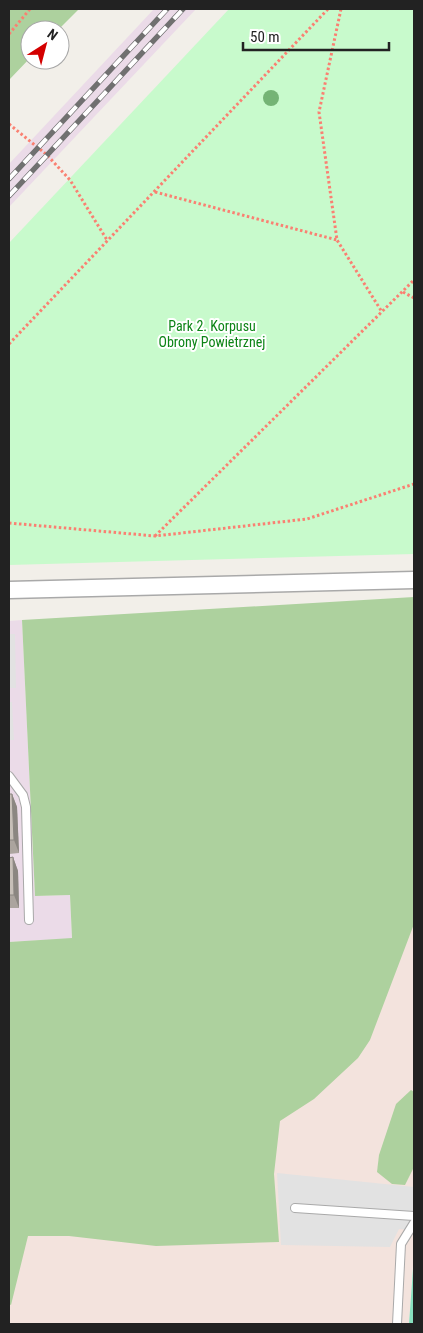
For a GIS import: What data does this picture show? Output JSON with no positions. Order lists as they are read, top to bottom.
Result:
{
  "parks": ["Park 2. Korpusu Obrony Powietrznej"],
  "scale_bar": "50 m",
  "north": "top right"
}
